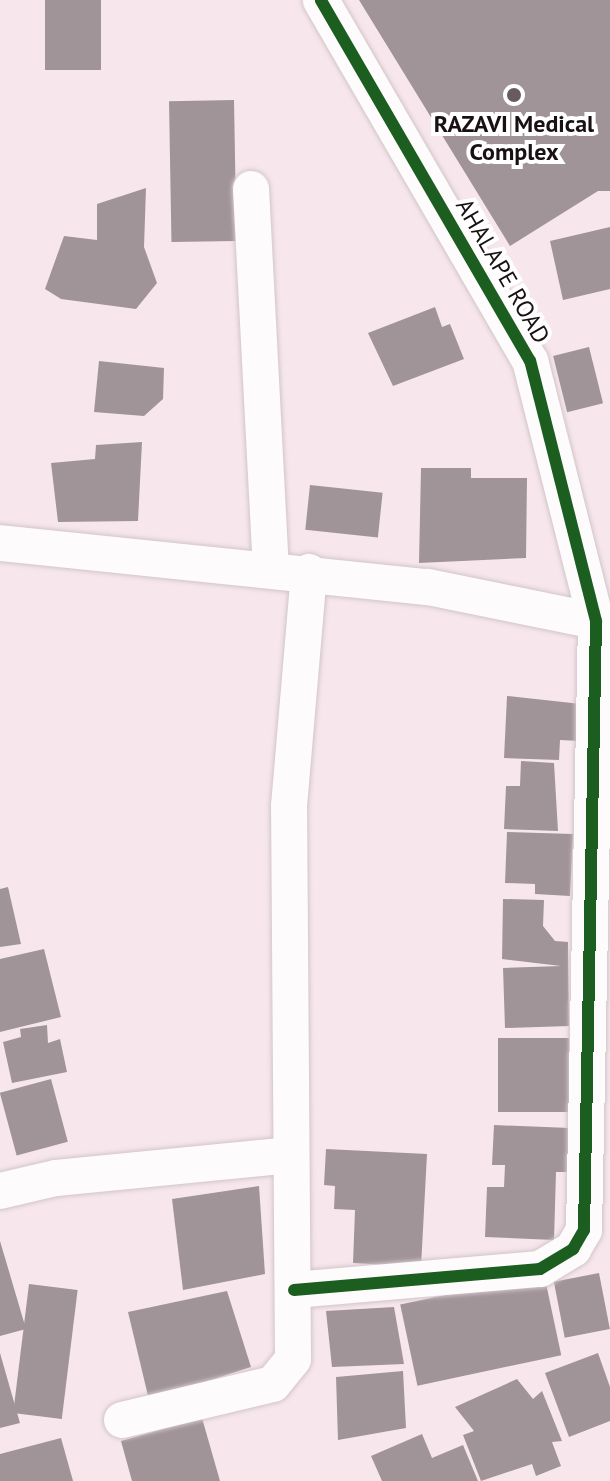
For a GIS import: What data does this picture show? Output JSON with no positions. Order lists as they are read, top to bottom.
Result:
{
  "streets": {
    "street": ["AHALAPE ROAD"]
  },
  "places": ["RAZAVI Medical Complex"]
}
